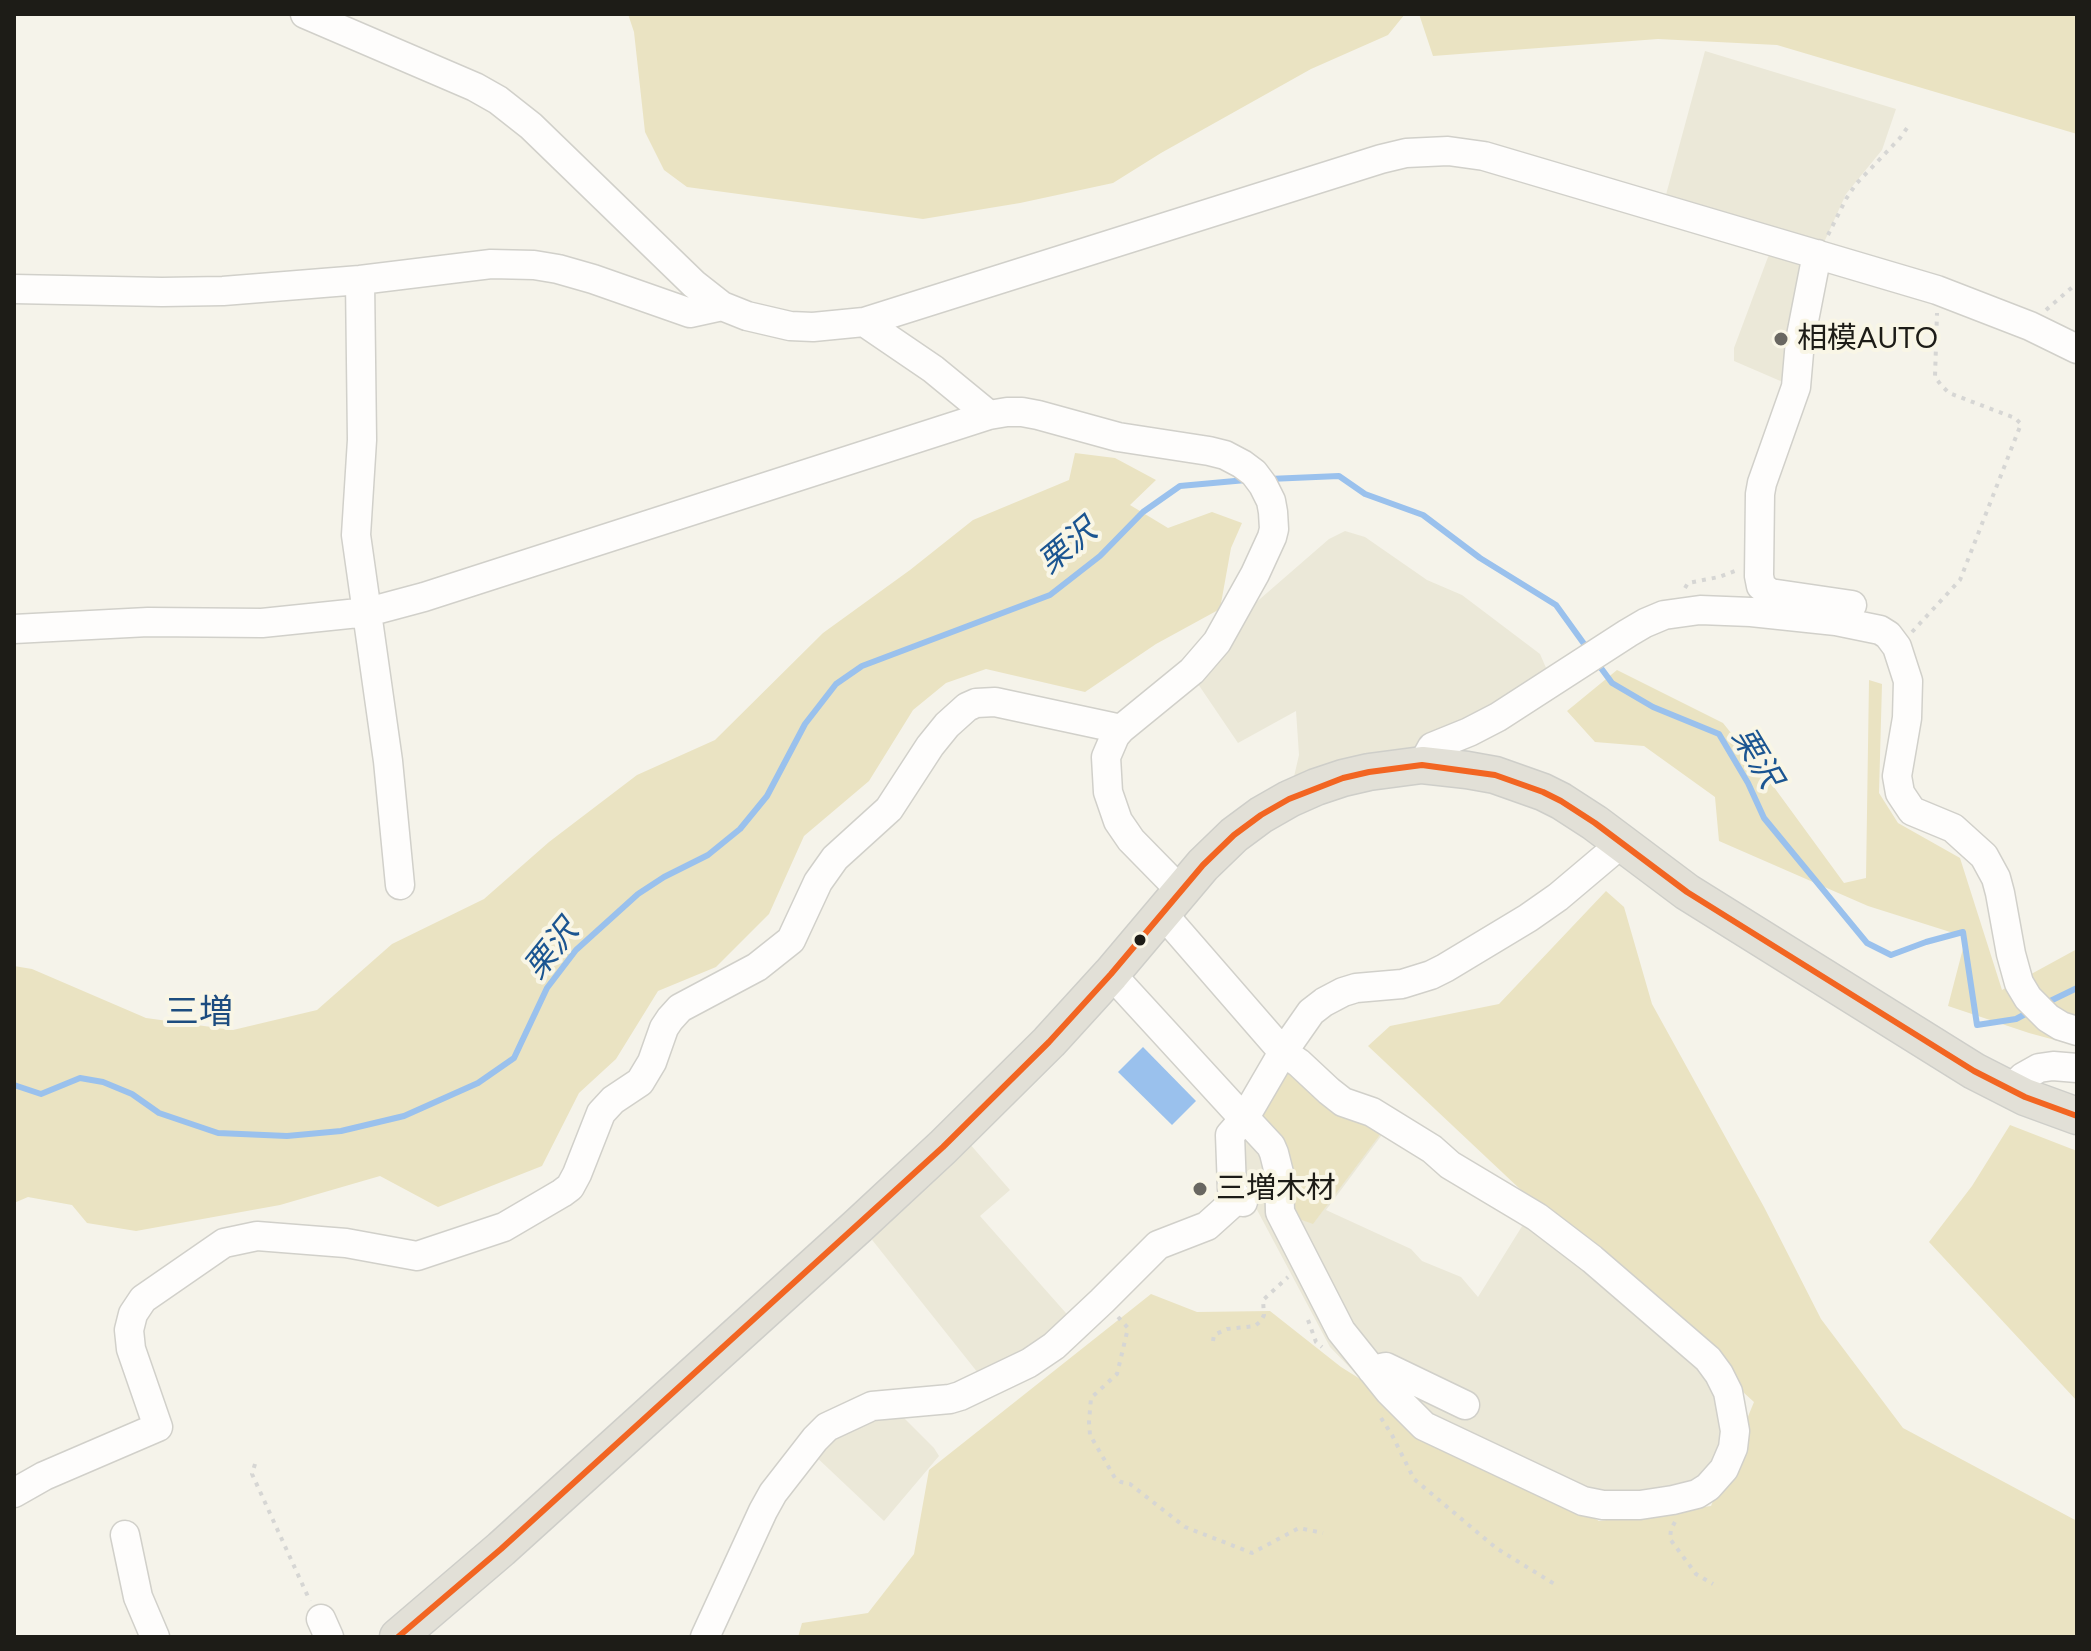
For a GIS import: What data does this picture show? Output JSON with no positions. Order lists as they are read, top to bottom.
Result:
{
  "districts": ["三増"],
  "water": ["栗沢"],
  "places": ["相模AUTO", "三増木材"]
}
